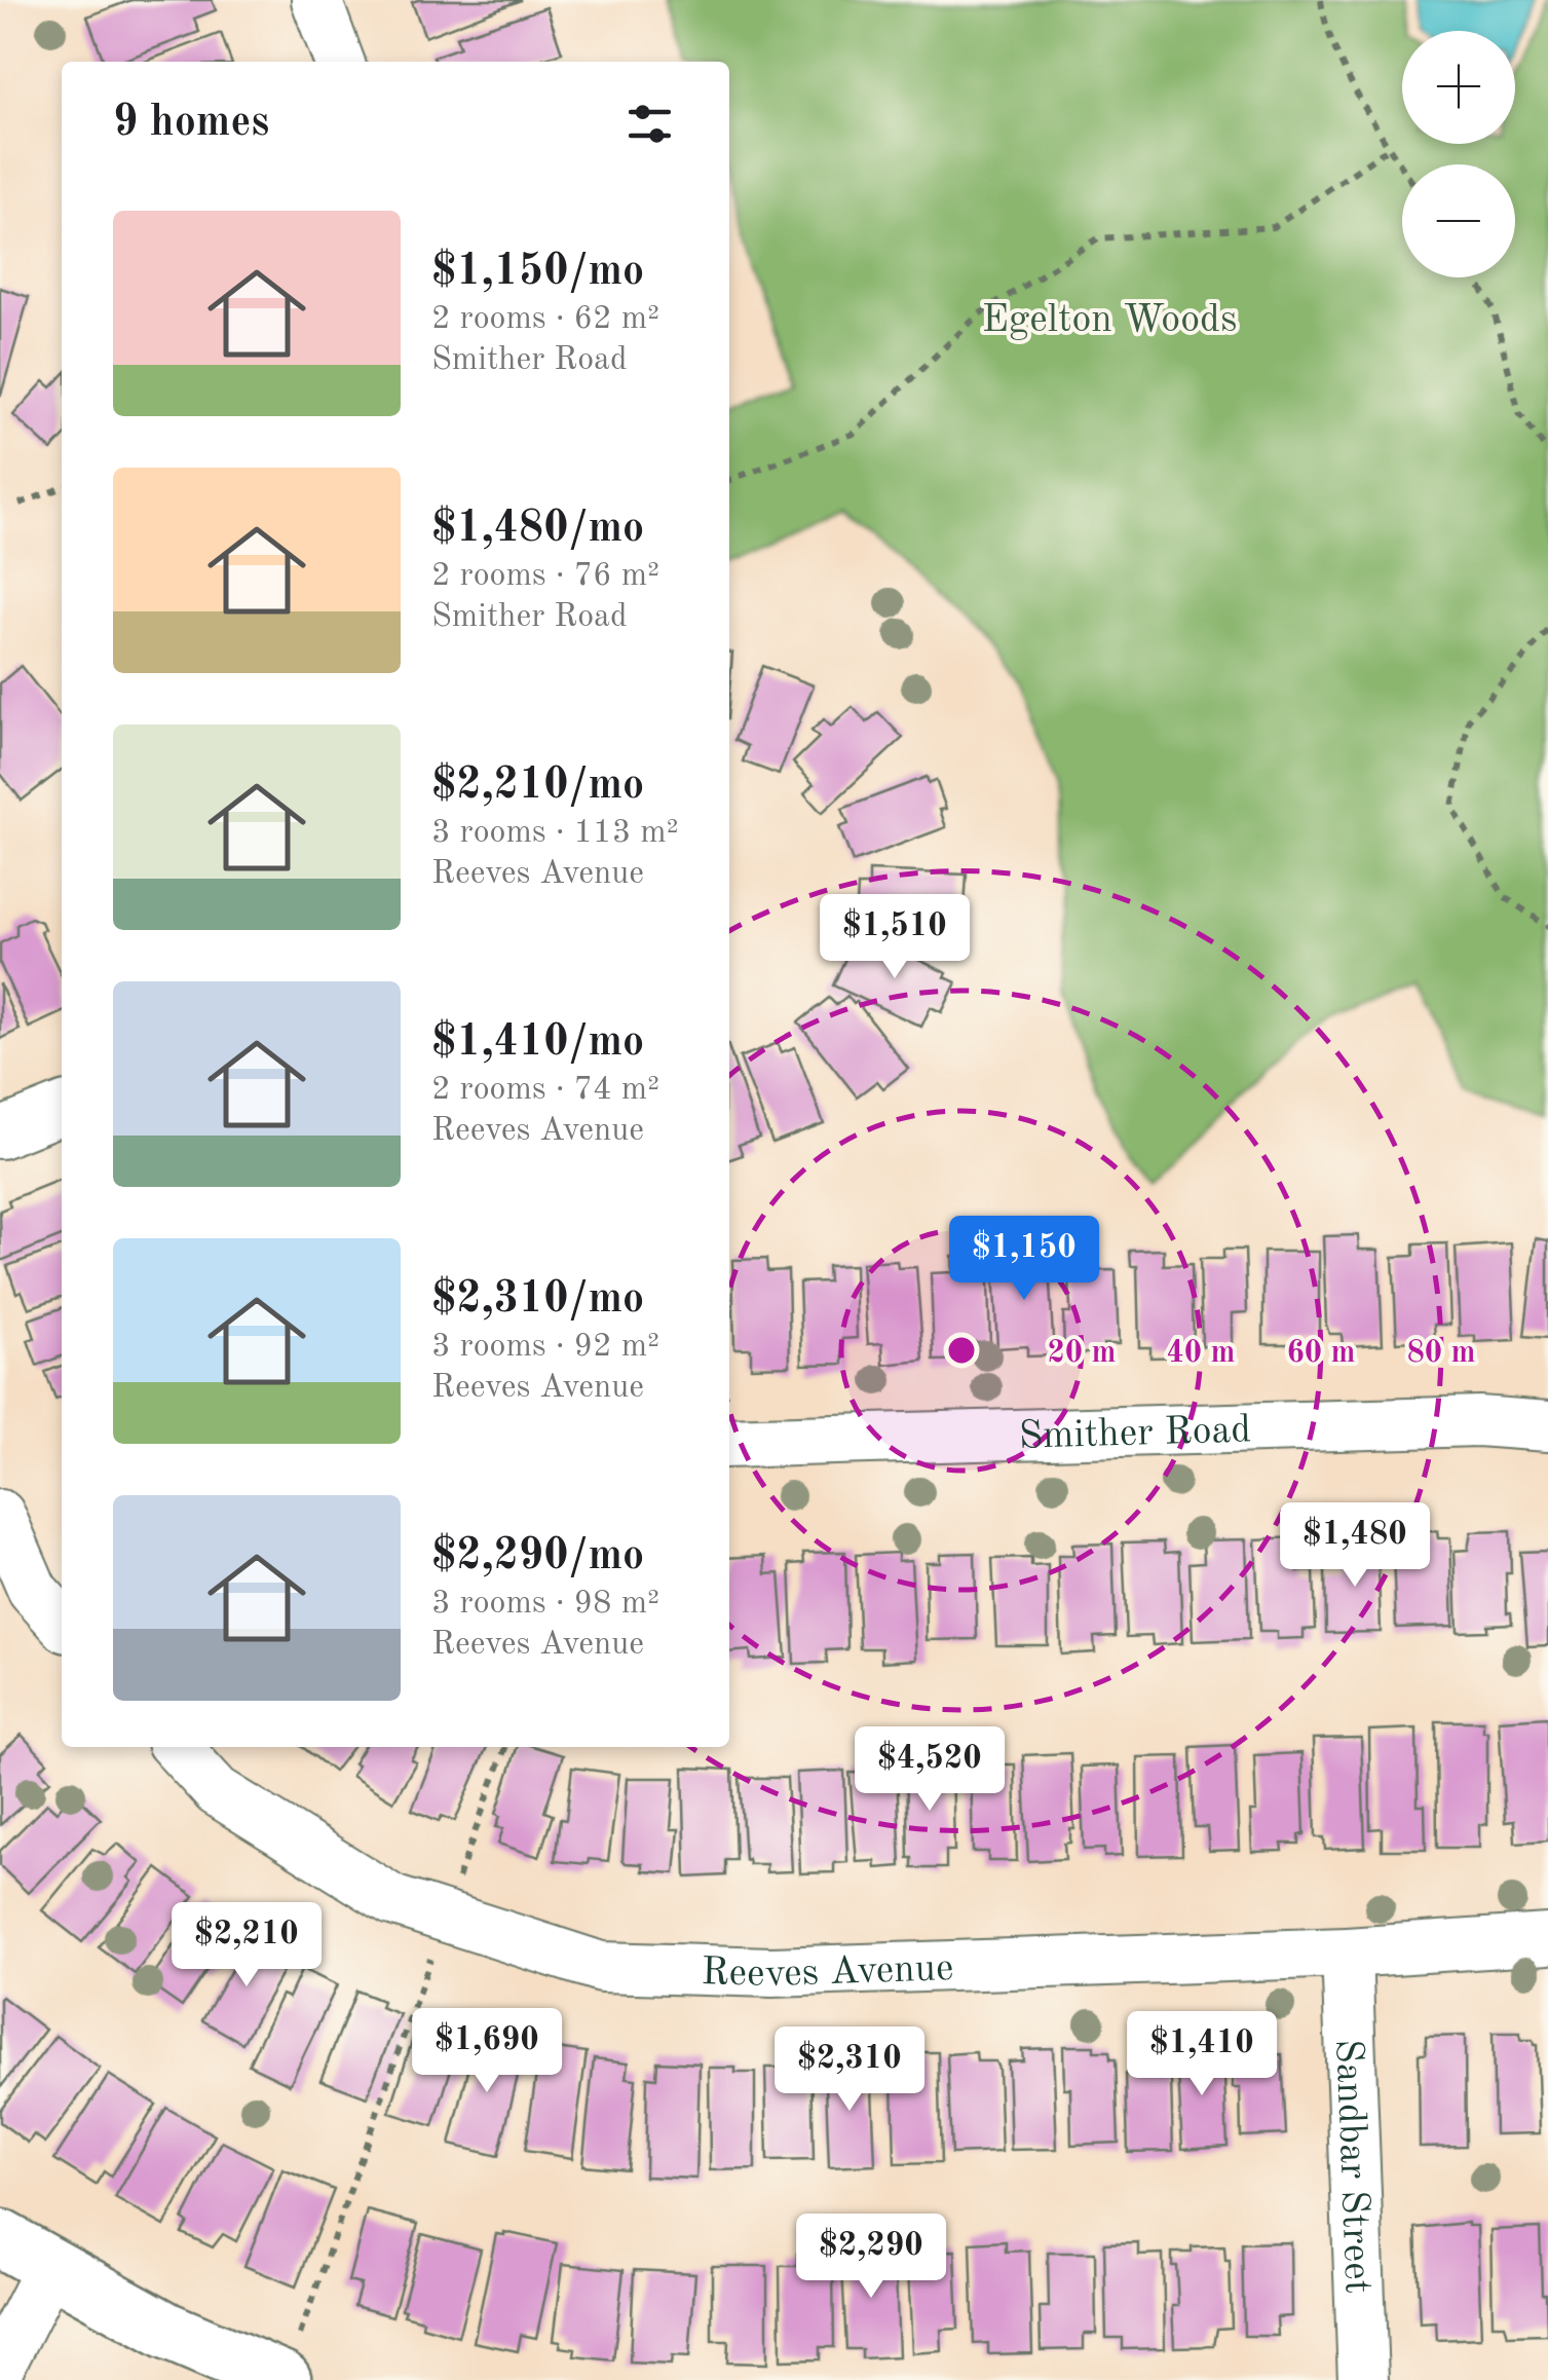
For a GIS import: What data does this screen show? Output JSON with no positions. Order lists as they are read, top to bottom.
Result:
{
  "streets": {
    "street": ["Smither Road", "Reeves Avenue", "Sandbar Street"]
  },
  "crossings": [
    ["Reeves Avenue", "Sandbar Street"]
  ],
  "parks": ["Egelton Woods"],
  "page": {
    "map_buttons": ["+", "−"],
    "heading": "9 homes",
    "list": [
      {
        "name": "$1,150/mo",
        "note": "2 rooms · 62 m² · Smither Road"
      },
      {
        "name": "$1,480/mo",
        "note": "2 rooms · 76 m² · Smither Road"
      },
      {
        "name": "$2,210/mo",
        "note": "3 rooms · 113 m² · Reeves Avenue"
      },
      {
        "name": "$1,410/mo",
        "note": "2 rooms · 74 m² · Reeves Avenue"
      },
      {
        "name": "$2,310/mo",
        "note": "3 rooms · 92 m² · Reeves Avenue"
      },
      {
        "name": "$2,290/mo",
        "note": "3 rooms · 98 m² · Reeves Avenue"
      }
    ],
    "price": [
      "$1,510",
      "$1,150",
      "$1,480",
      "$4,520",
      "$2,210",
      "$1,690",
      "$1,410",
      "$2,310",
      "$2,290"
    ]
  },
  "rings": [
    "20 m",
    "40 m",
    "60 m",
    "80 m"
  ]
}
